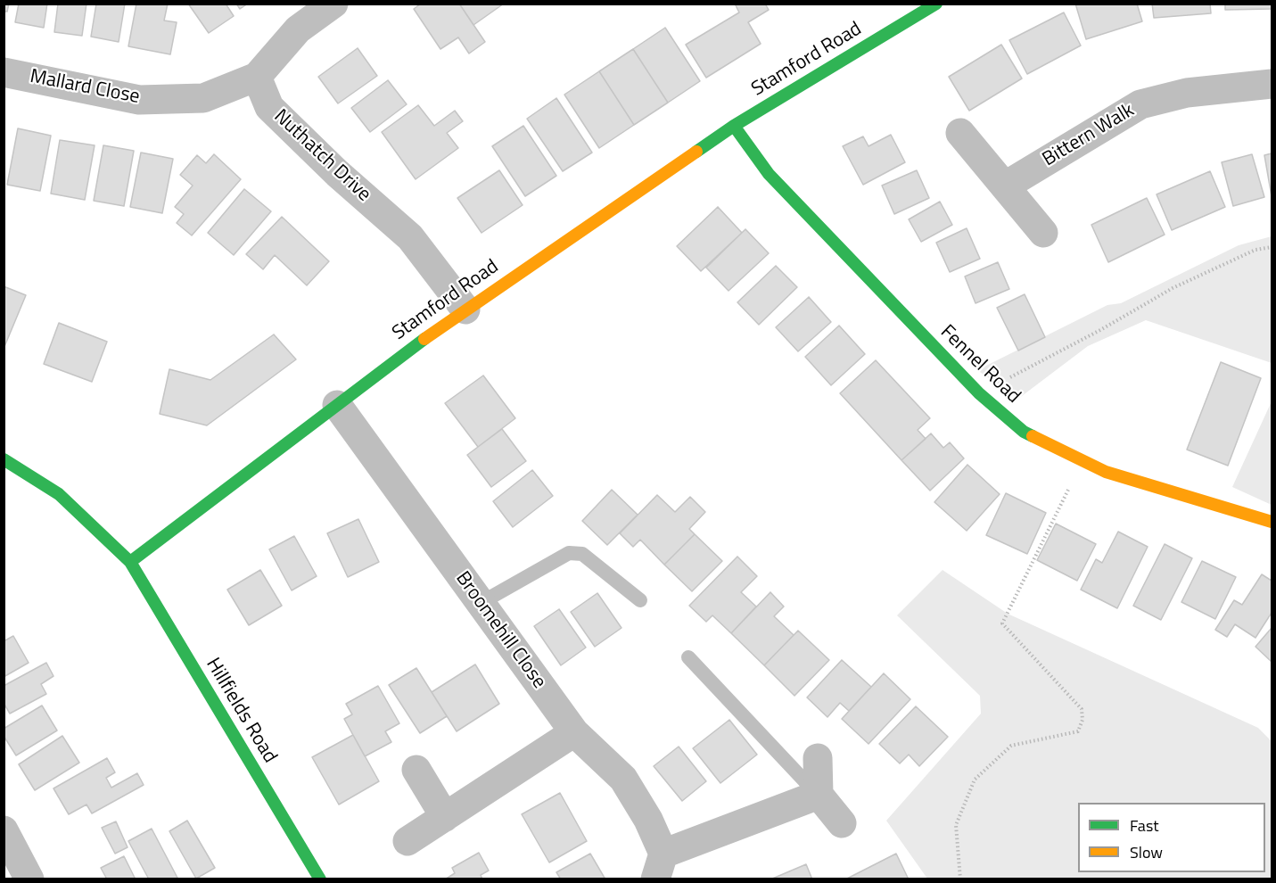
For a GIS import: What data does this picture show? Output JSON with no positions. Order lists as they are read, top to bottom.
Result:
{
  "streets": {
    "street": [
      "Stamford Road",
      "Mallard Close",
      "Bittern Walk",
      "Nuthatch Drive",
      "Fennel Road",
      "Broomehill Close",
      "Hillfields Road"
    ]
  },
  "crossings": [
    ["Stamford Road", "Nuthatch Drive"],
    ["Stamford Road", "Fennel Road"],
    ["Stamford Road", "Broomehill Close"],
    ["Stamford Road", "Hillfields Road"],
    ["Mallard Close", "Nuthatch Drive"]
  ],
  "legend": ["Fast", "Slow"]
}
